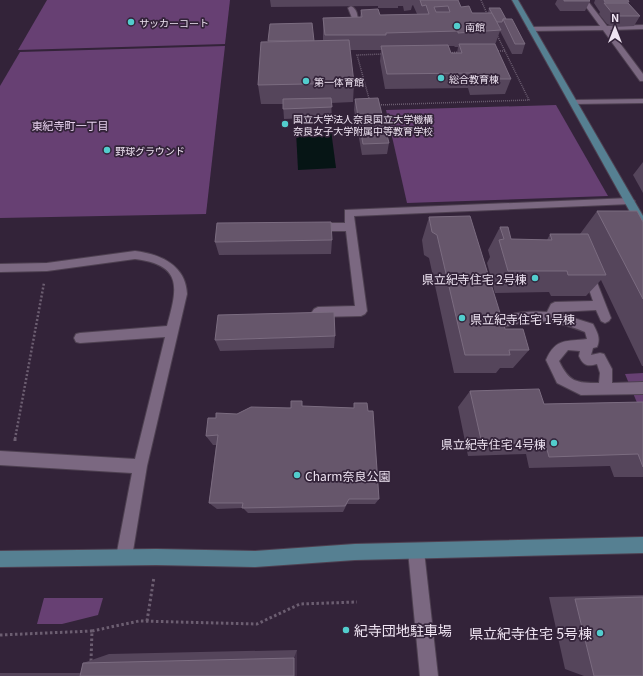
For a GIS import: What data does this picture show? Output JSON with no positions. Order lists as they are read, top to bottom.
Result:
{
  "districts": ["東紀寺町一丁目"],
  "places": [
    "サッカーコート",
    "南館",
    "総合教育棟",
    "第一体育館",
    "国立大学法人奈良国立大学機構 奈良女子大学附属中等教育学校",
    "野球グラウンド",
    "県立紀寺住宅 2号棟",
    "県立紀寺住宅 1号棟",
    "県立紀寺住宅 4号棟",
    "Charm奈良公園",
    "紀寺団地駐車場",
    "県立紀寺住宅 5号棟"
  ],
  "north": "top"
}
